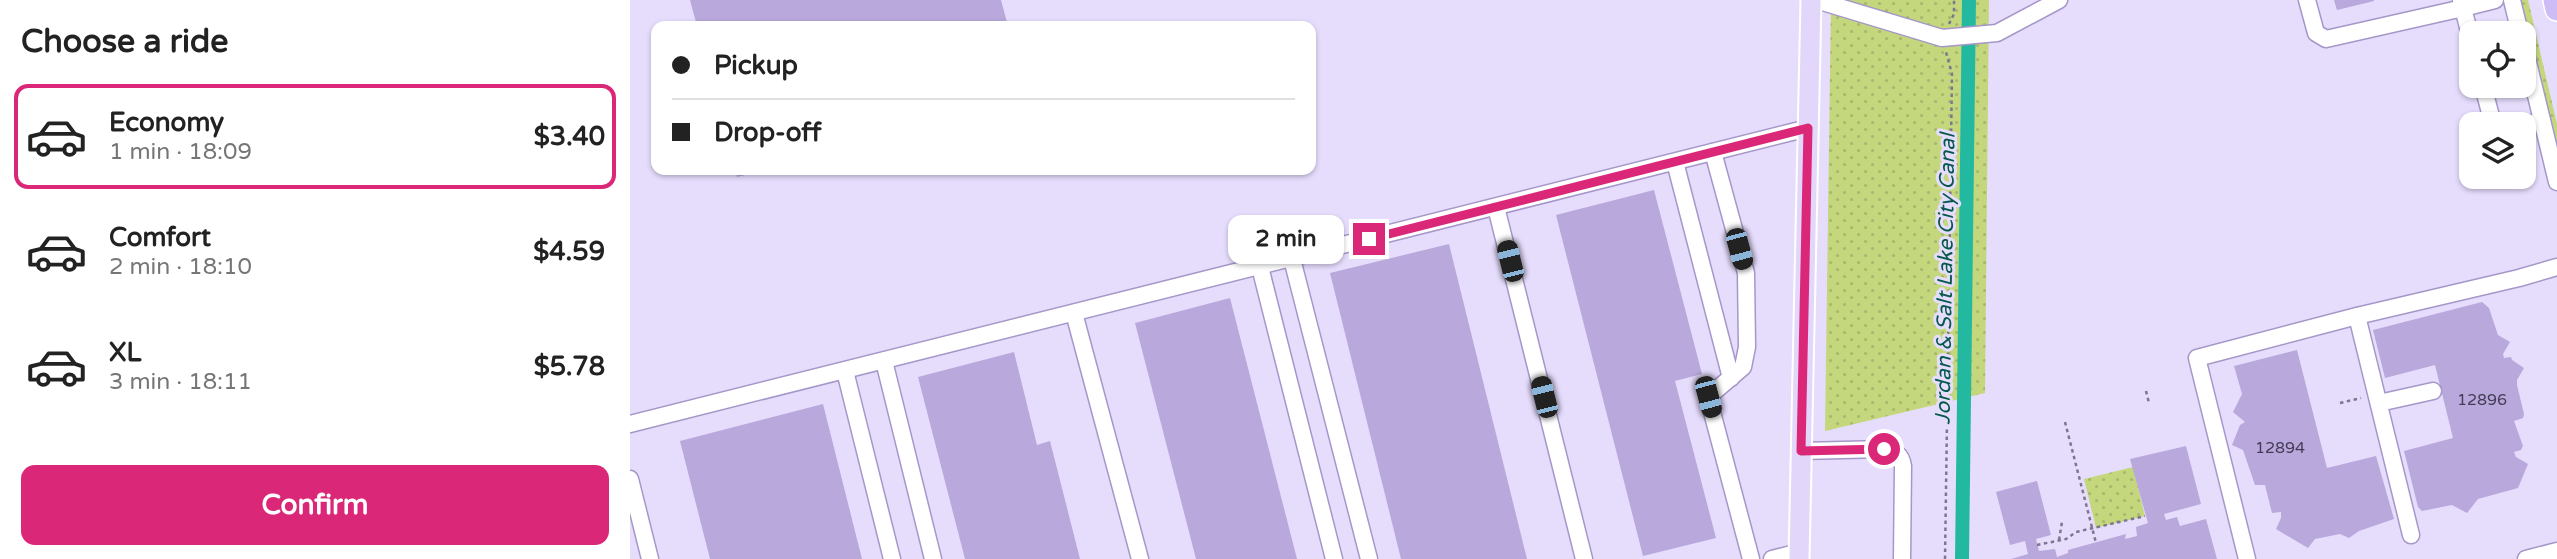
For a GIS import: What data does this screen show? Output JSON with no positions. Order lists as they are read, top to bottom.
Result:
{
  "water": ["Jordan & Salt Lake City Canal"],
  "house_numbers": ["12896", "12894"],
  "page": {
    "heading": "Choose a ride",
    "banner": ["Pickup", "Drop-off"],
    "list": [
      {
        "name": "Economy",
        "note": "1 min · 18:09",
        "value": "$3.40"
      },
      {
        "name": "Comfort",
        "note": "2 min · 18:10",
        "value": "$4.59"
      },
      {
        "name": "XL",
        "note": "3 min · 18:11",
        "value": "$5.78"
      }
    ],
    "bubble": "2 min",
    "buttons": "Confirm"
  }
}
